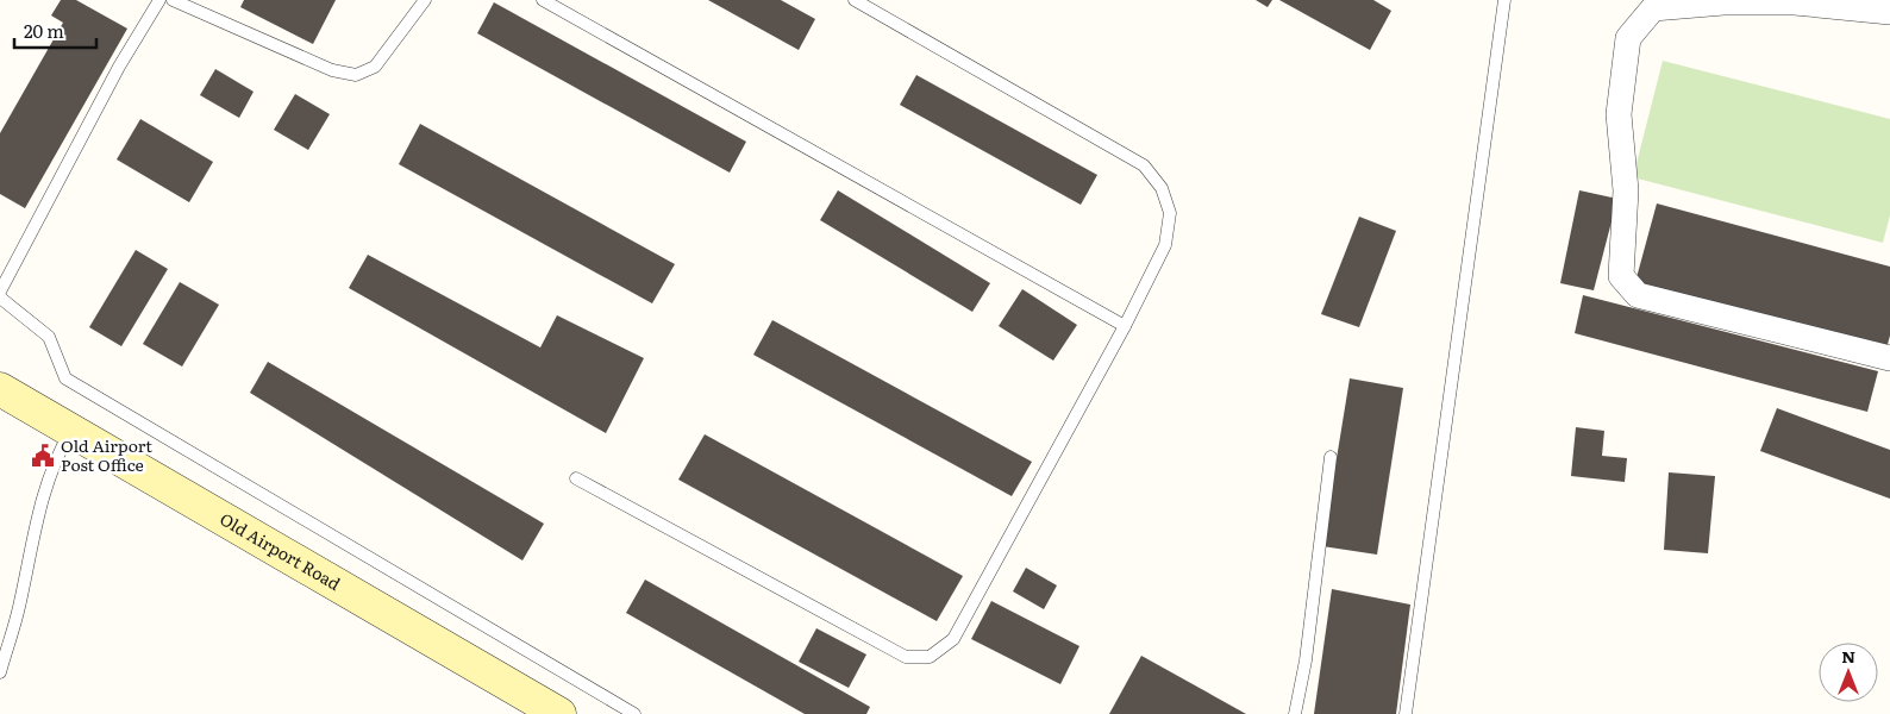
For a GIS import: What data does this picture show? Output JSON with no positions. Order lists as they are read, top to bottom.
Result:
{
  "streets": {
    "main road": ["Old Airport Road"]
  },
  "places": {
    "public building": ["Old Airport Post Office"]
  },
  "scale_bar": "20 m",
  "north": "top"
}
